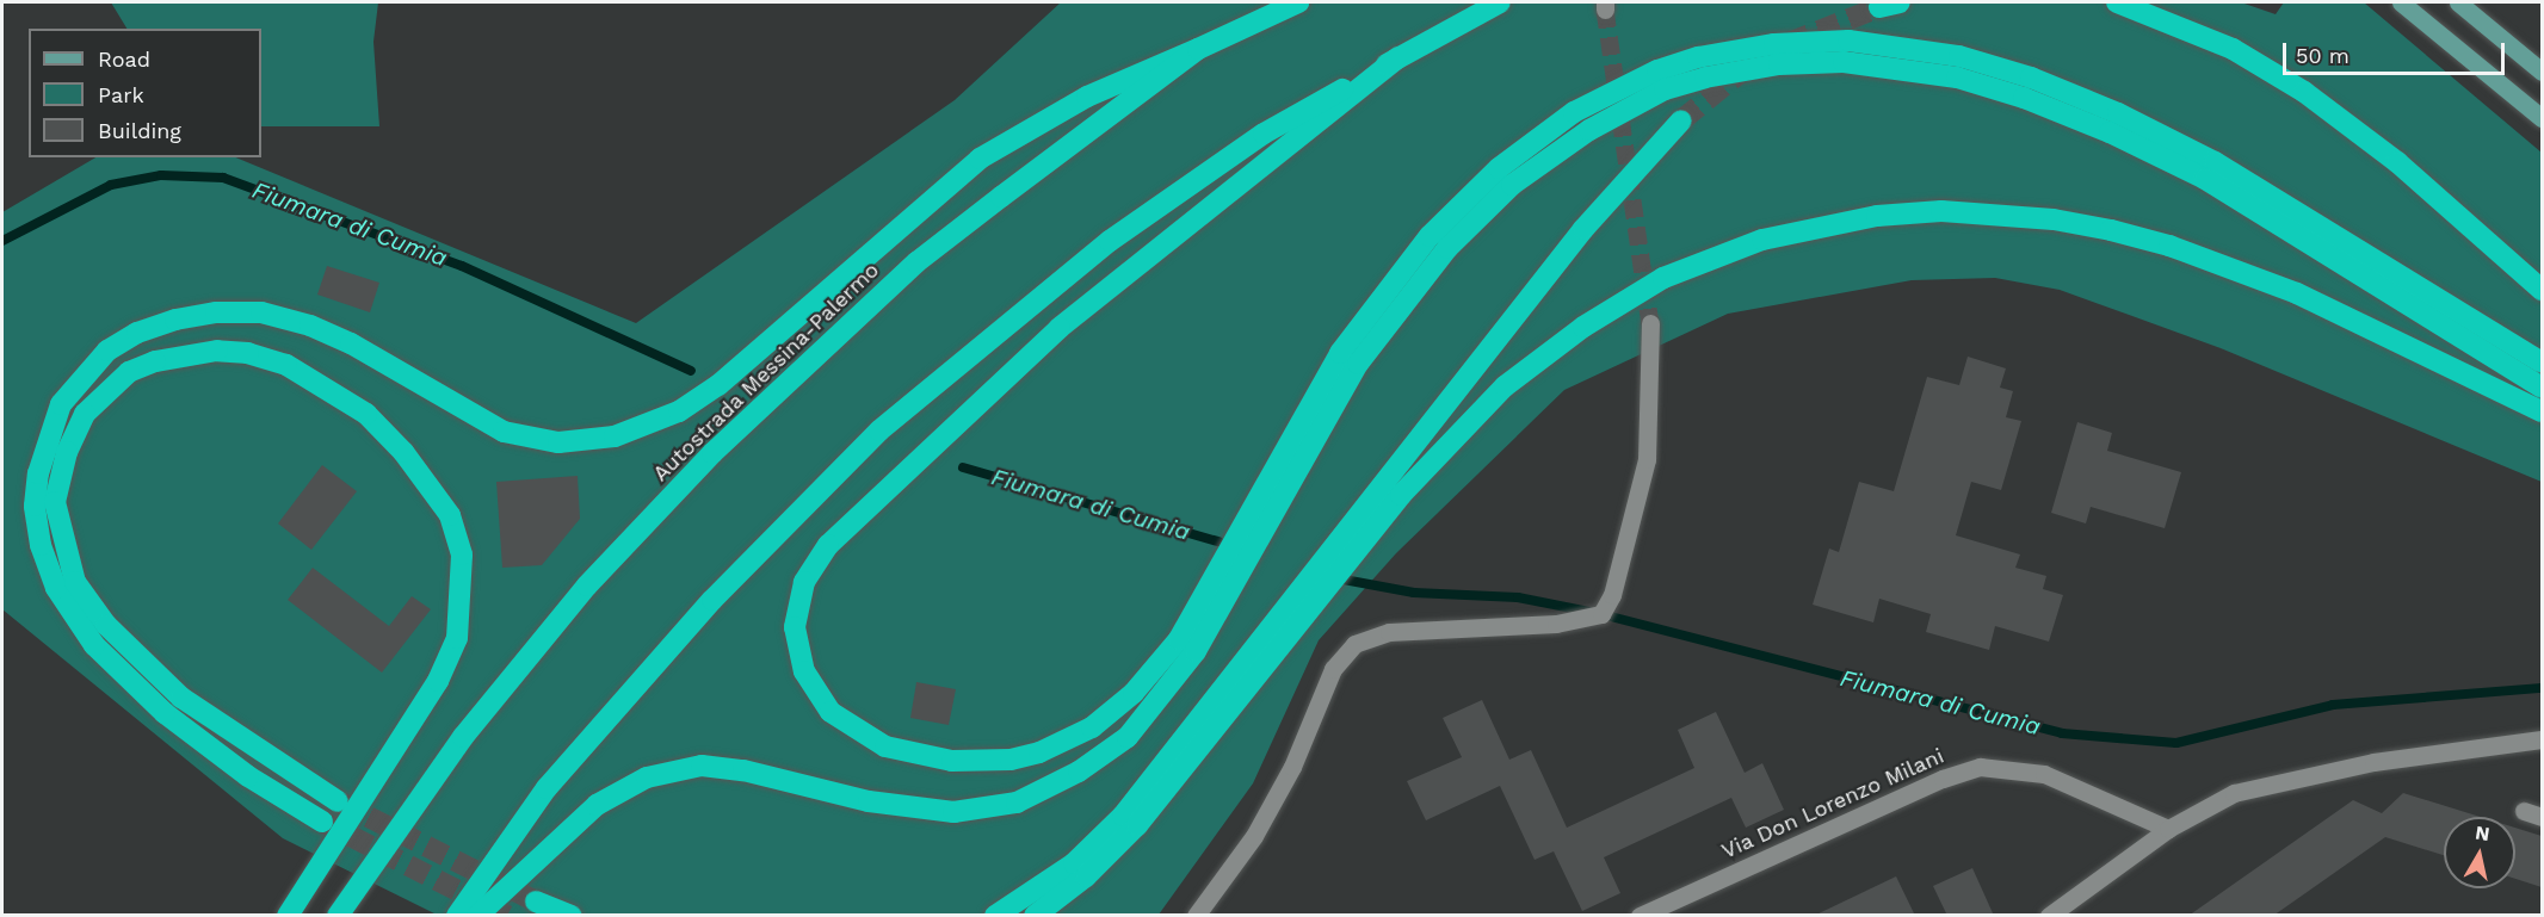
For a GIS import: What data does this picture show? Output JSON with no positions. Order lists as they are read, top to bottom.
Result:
{
  "streets": {
    "highway": ["Autostrada Messina-Palermo"],
    "street": ["Via Don Lorenzo Milani"]
  },
  "water": ["Fiumara di Cumia"],
  "legend": ["Road", "Park", "Building"],
  "scale_bar": "50 m",
  "north": "top"
}
